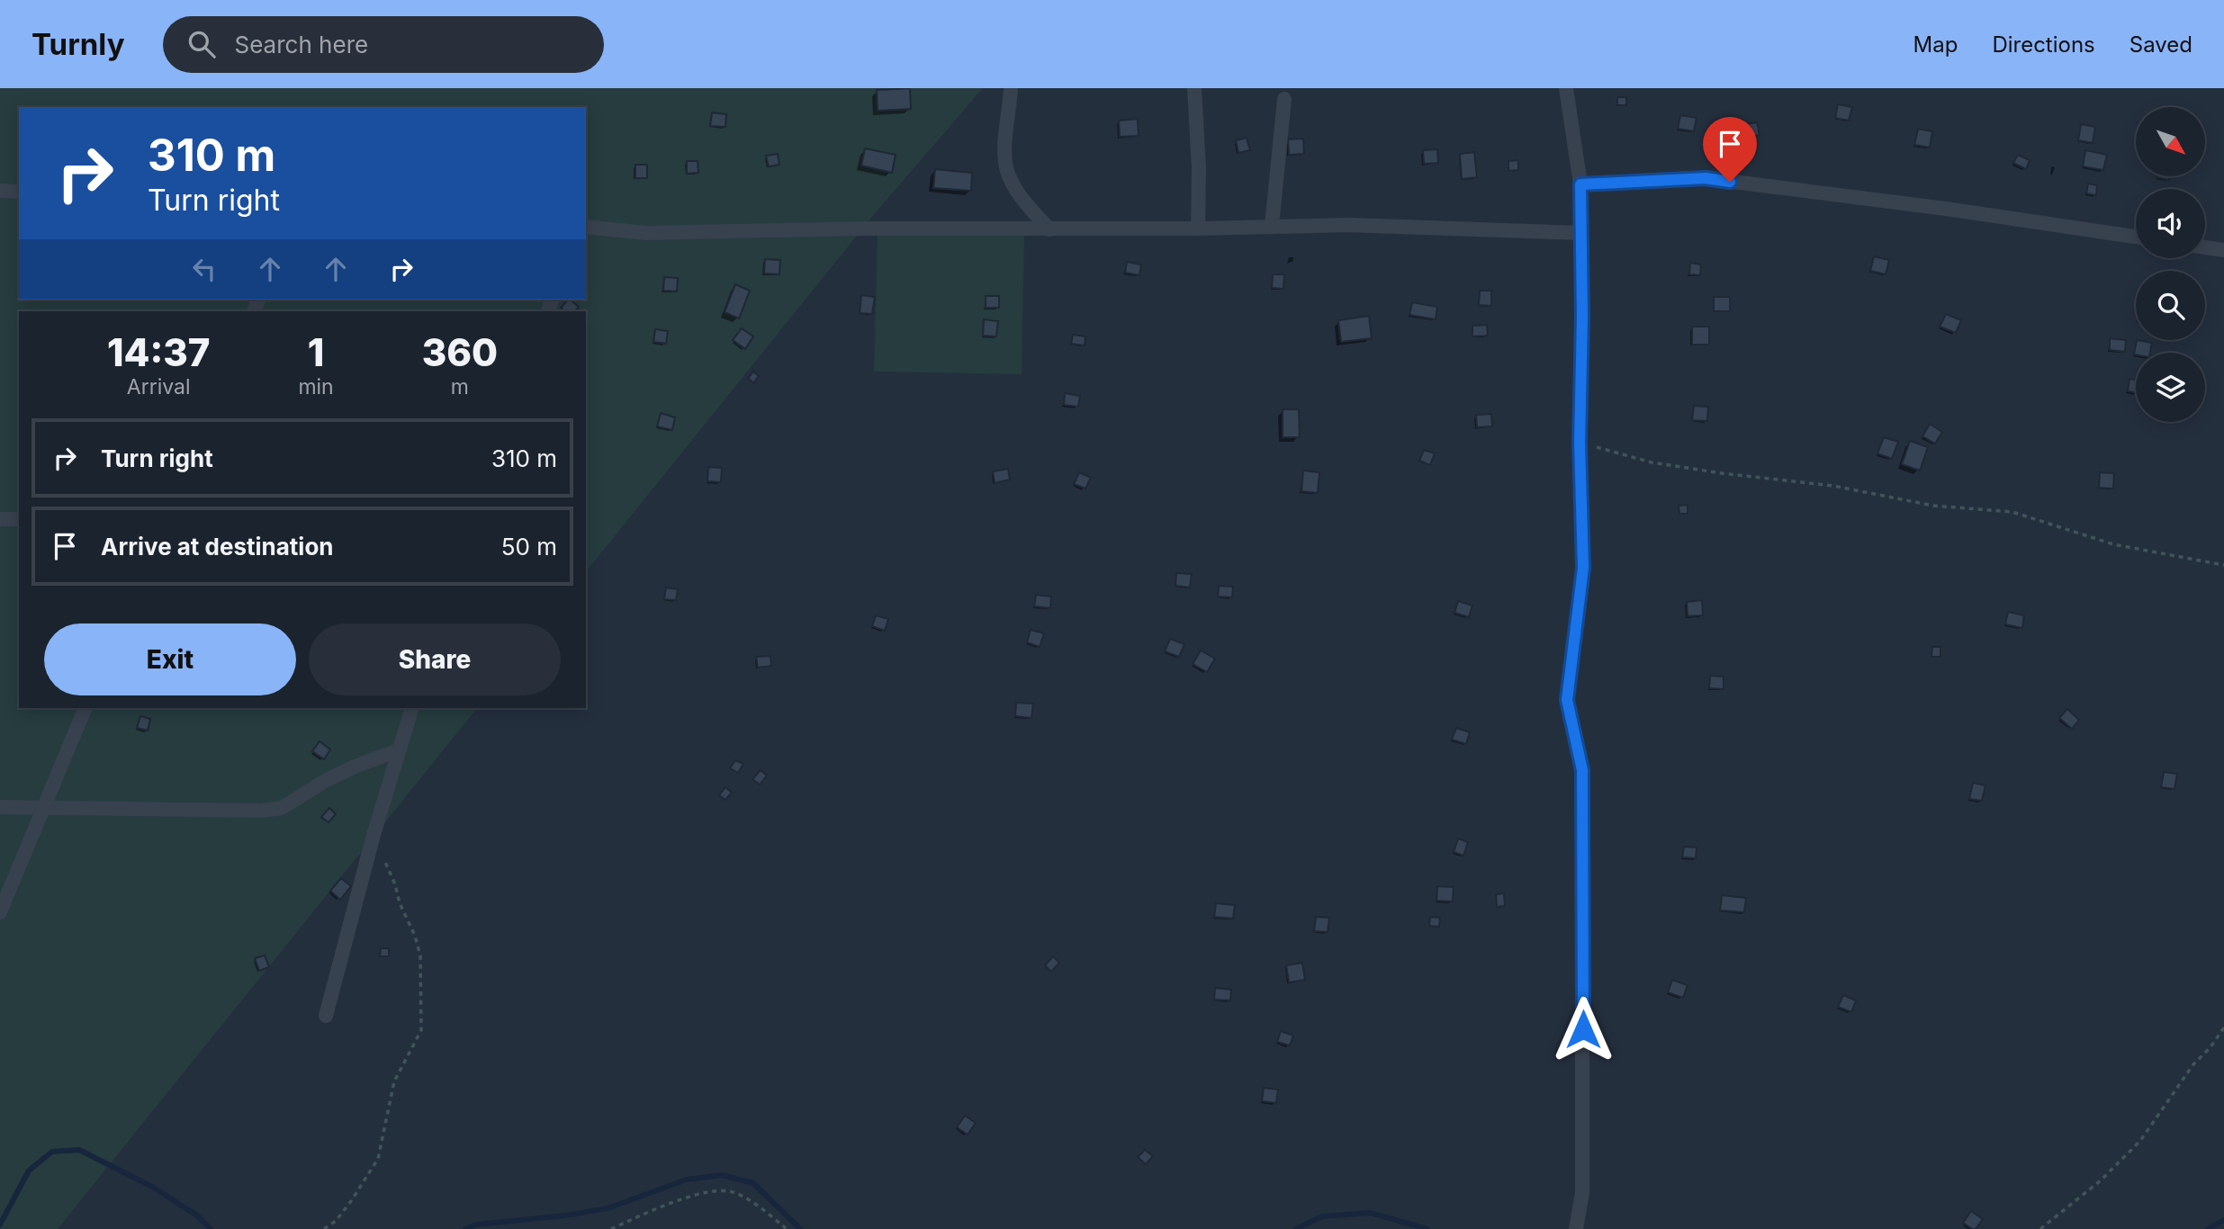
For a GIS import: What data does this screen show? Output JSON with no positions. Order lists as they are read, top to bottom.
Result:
{
  "north": "bottom right",
  "page": {
    "header": "Turnly",
    "search": "Search here",
    "nav": ["Map", "Directions", "Saved"],
    "turn": ["310 m", "Turn right"],
    "eta": [
      "14:37",
      "Arrival",
      "1",
      "min",
      "360",
      "m"
    ],
    "list": [
      {
        "name": "Turn right",
        "value": "310 m"
      },
      {
        "name": "Arrive at destination",
        "value": "50 m"
      }
    ],
    "buttons": ["Exit", "Share"]
  }
}
